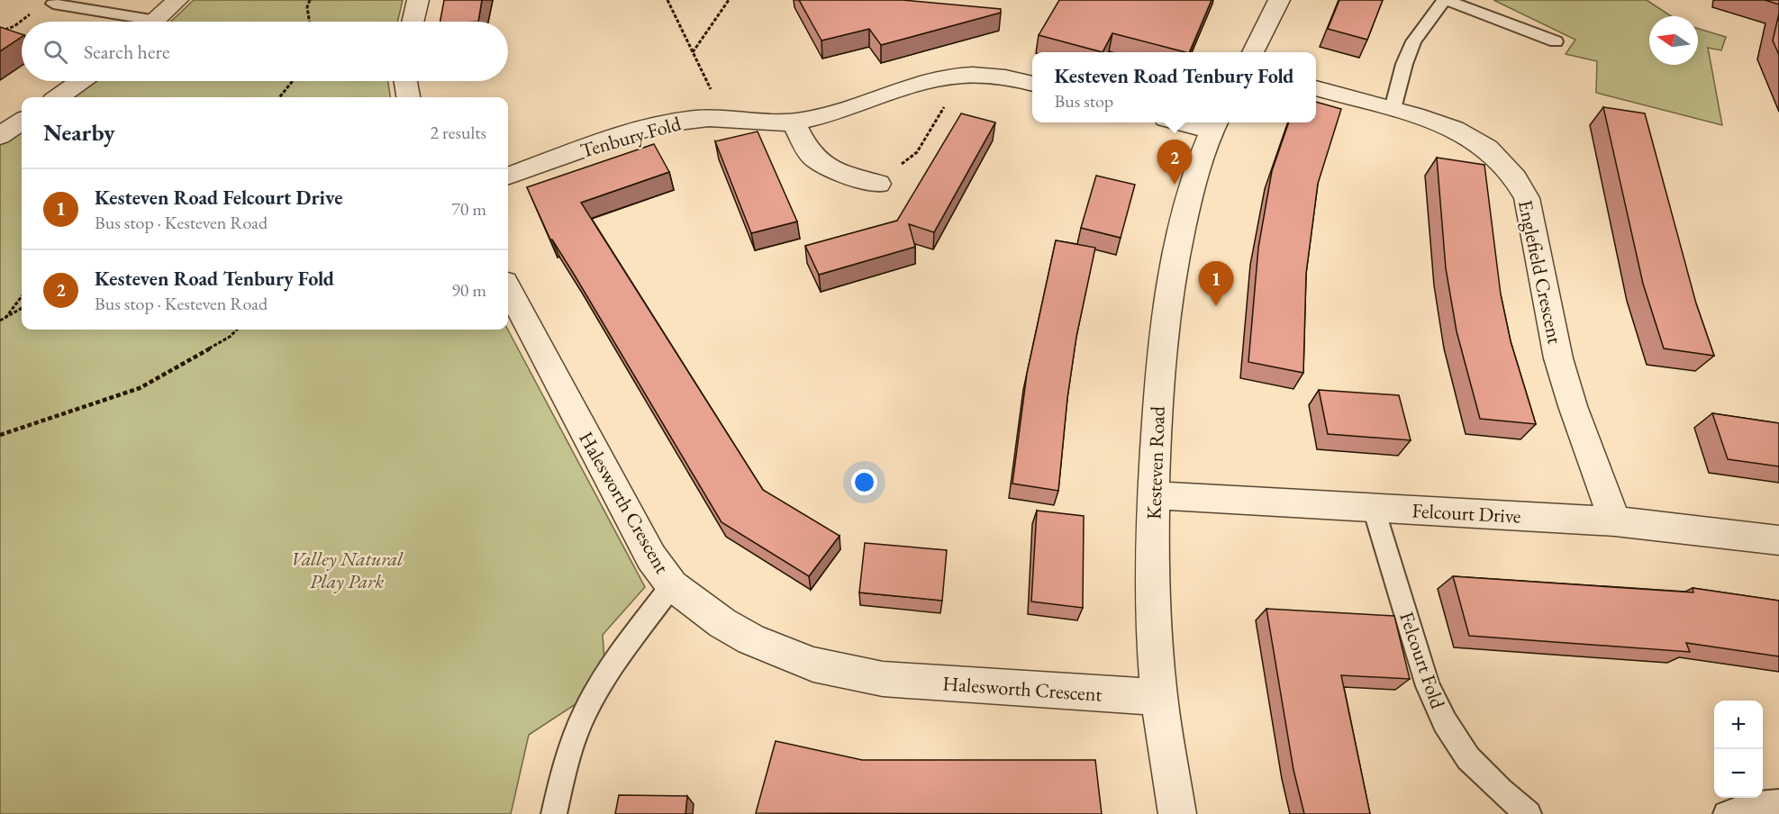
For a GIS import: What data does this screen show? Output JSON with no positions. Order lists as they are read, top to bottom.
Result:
{
  "streets": {
    "street": [
      "Tenbury Fold",
      "Englefield Crescent",
      "Kesteven Road",
      "Halesworth Crescent",
      "Felcourt Drive"
    ],
    "lane": ["Felcourt Fold"]
  },
  "crossings": [
    ["Englefield Crescent", "Felcourt Drive"],
    ["Kesteven Road", "Halesworth Crescent"],
    ["Kesteven Road", "Felcourt Drive"],
    ["Felcourt Drive", "Felcourt Fold"]
  ],
  "parks": ["Valley Natural Play Park"],
  "north": "left",
  "page": {
    "search": "Search here",
    "popup": ["Kesteven Road Tenbury Fold", "Bus stop"],
    "heading": ["Nearby", "2 results"],
    "pins": ["2", "1"],
    "list": [
      {
        "mark": "1",
        "name": "Kesteven Road Felcourt Drive",
        "note": "Bus stop · Kesteven Road",
        "value": "70 m"
      },
      {
        "mark": "2",
        "name": "Kesteven Road Tenbury Fold",
        "note": "Bus stop · Kesteven Road",
        "value": "90 m"
      }
    ],
    "map_buttons": ["+", "−"]
  }
}
